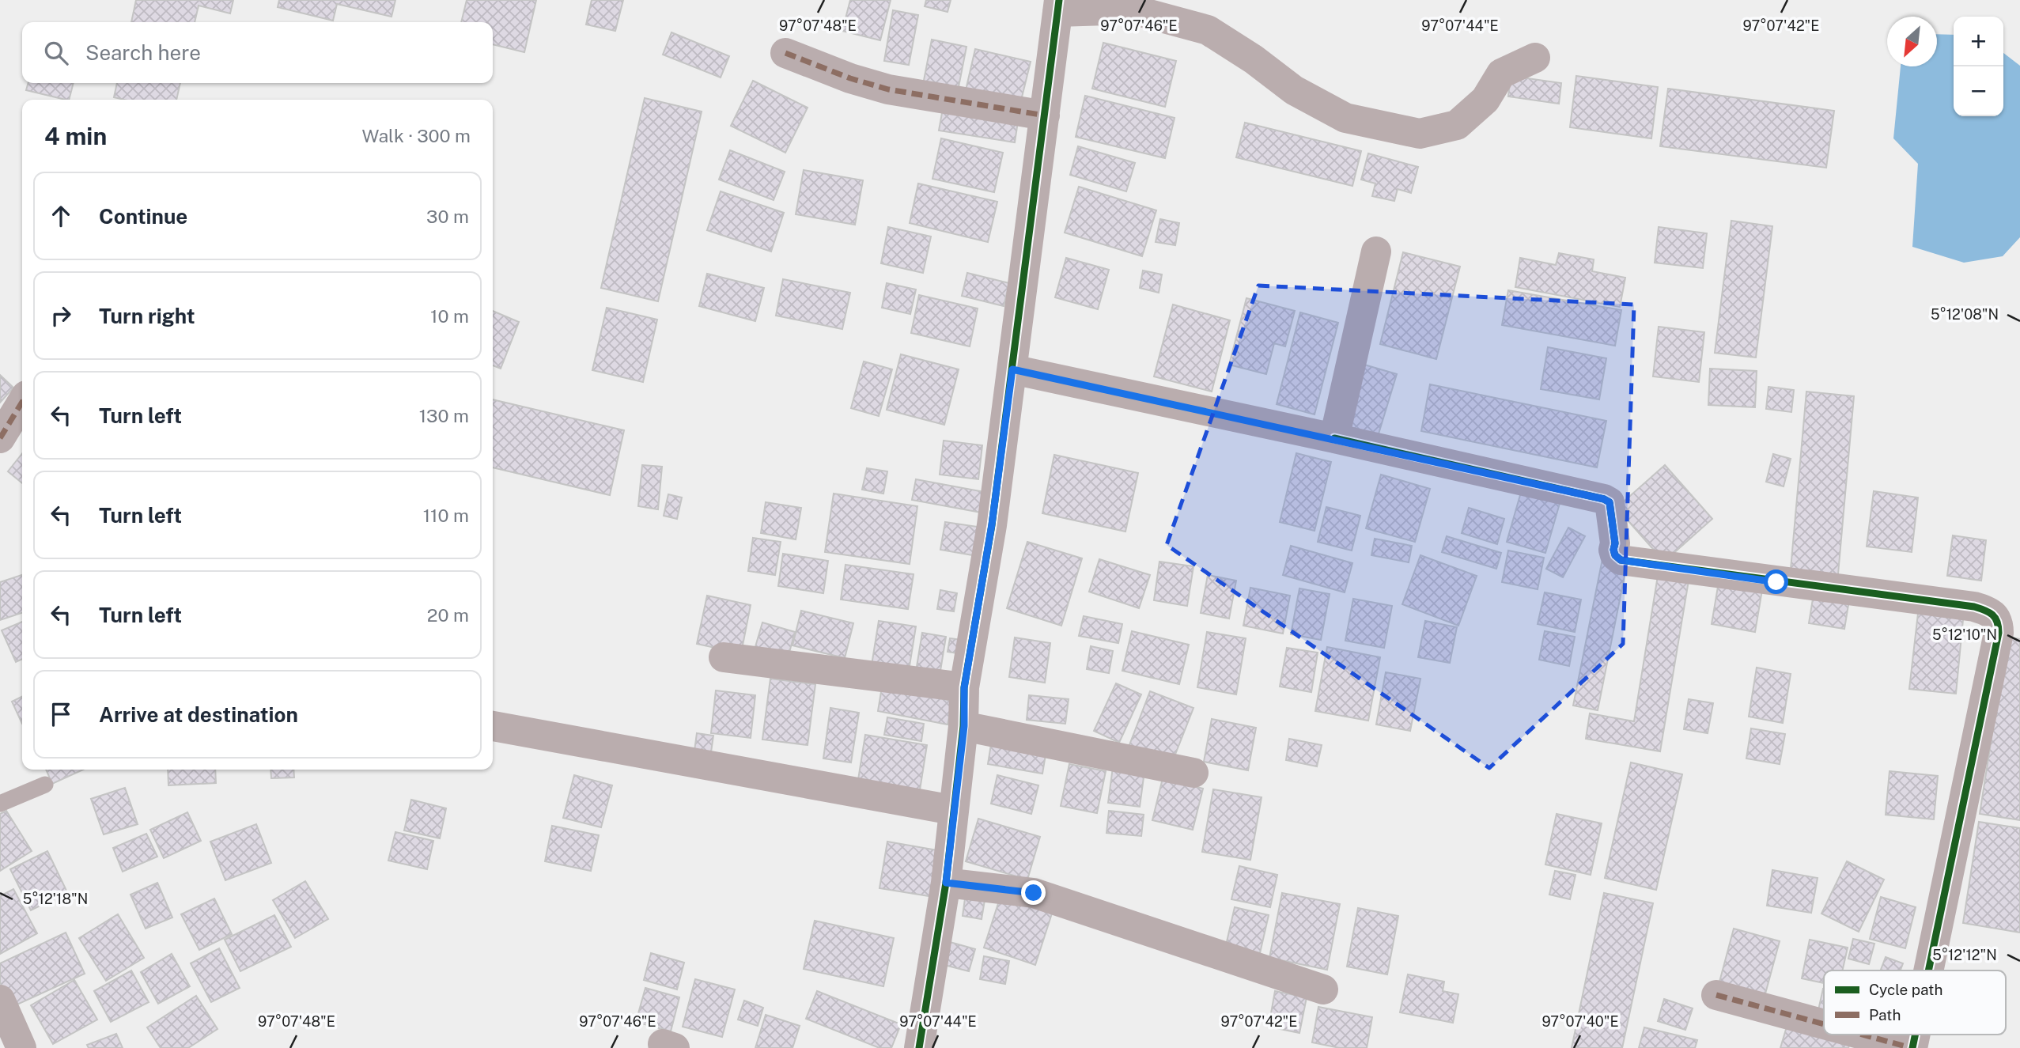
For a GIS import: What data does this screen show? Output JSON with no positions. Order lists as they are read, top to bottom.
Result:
{
  "legend": ["Cycle path", "Path"],
  "north": "bottom left",
  "page": {
    "map_buttons": ["+", "−"],
    "search": "Search here",
    "heading": ["4 min", "Walk · 300 m"],
    "list": [
      ["Continue", "30 m"],
      ["Turn right", "10 m"],
      ["Turn left", "130 m"],
      ["Turn left", "110 m"],
      ["Turn left", "20 m"],
      "Arrive at destination"
    ]
  },
  "coordinates": [
    "97°07'48\"E",
    "97°07'46\"E",
    "97°07'44\"E",
    "97°07'42\"E",
    "5°12'08\"N",
    "5°12'10\"N",
    "5°12'18\"N",
    "5°12'12\"N",
    "97°07'40\"E"
  ]
}
